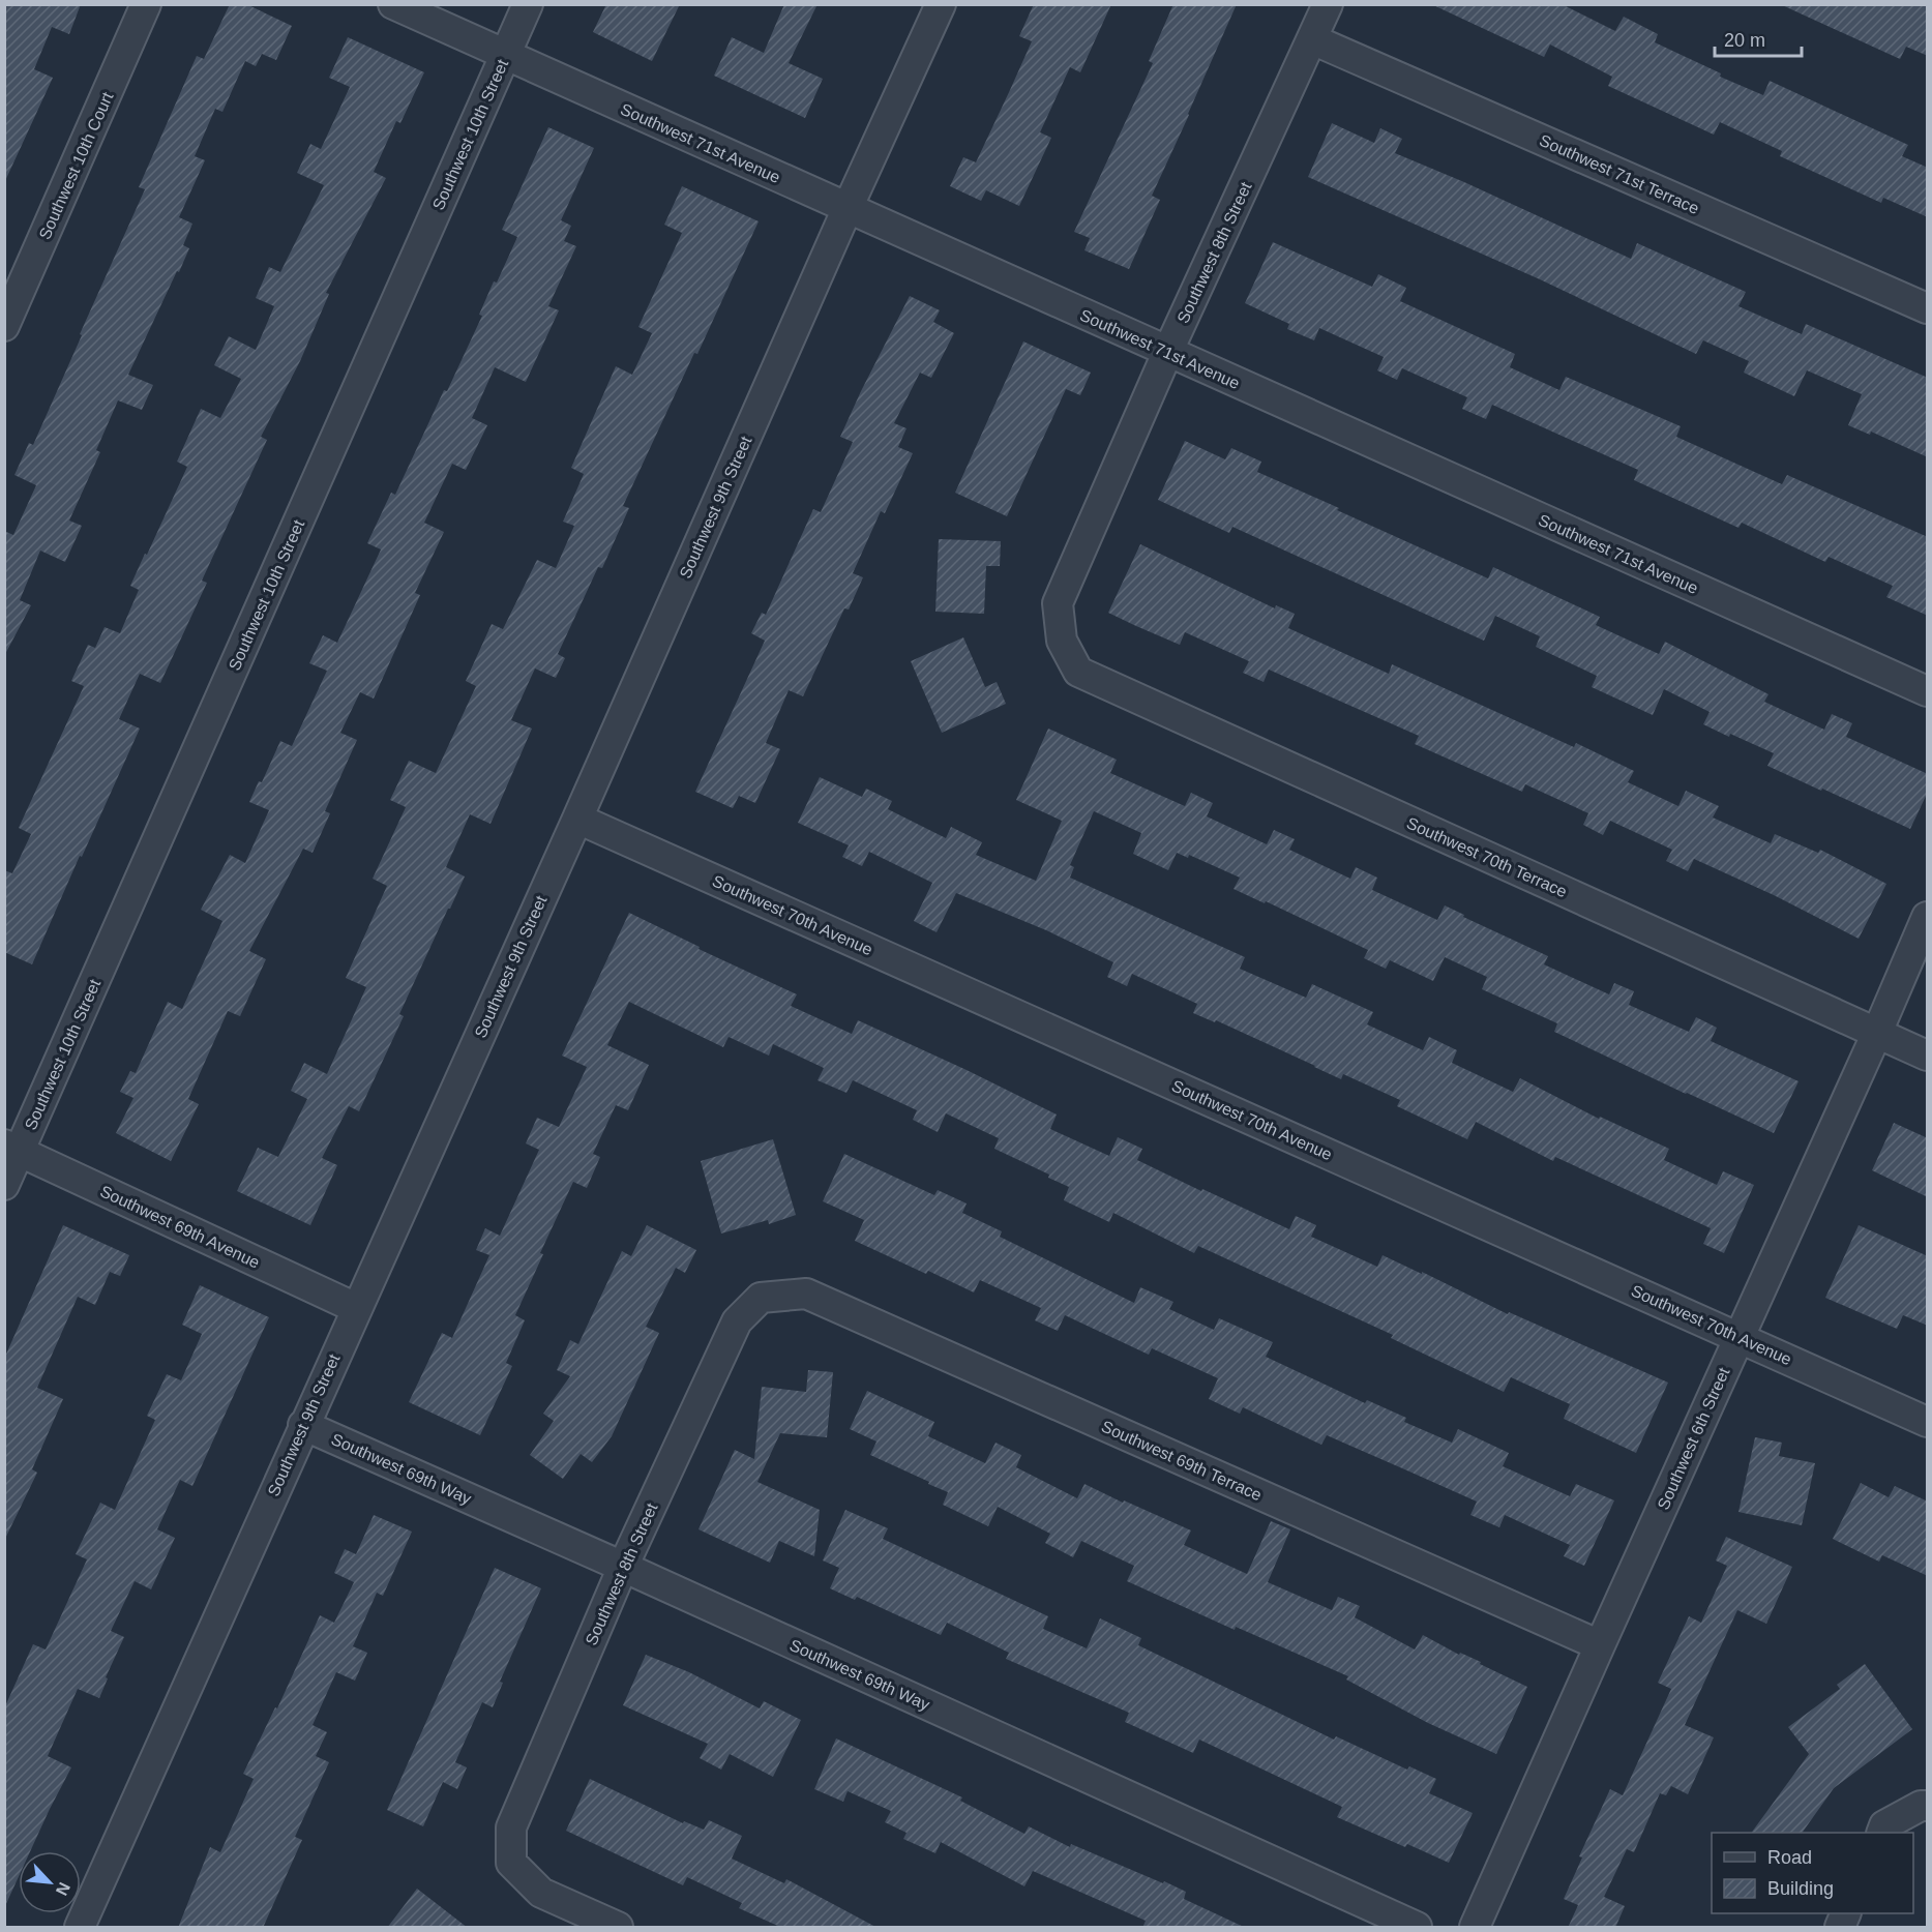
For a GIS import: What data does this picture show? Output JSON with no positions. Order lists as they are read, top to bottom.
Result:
{
  "streets": {
    "street": [
      "Southwest 10th Street",
      "Southwest 71st Avenue",
      "Southwest 10th Court",
      "Southwest 71st Terrace",
      "Southwest 8th Street",
      "Southwest 9th Street",
      "Southwest 70th Terrace",
      "Southwest 70th Avenue",
      "Southwest 69th Avenue",
      "Southwest 6th Street",
      "Southwest 69th Terrace",
      "Southwest 69th Way"
    ]
  },
  "crossings": [
    ["Southwest 10th Street", "Southwest 71st Avenue"],
    ["Southwest 10th Street", "Southwest 69th Avenue"],
    ["Southwest 71st Avenue", "Southwest 8th Street"],
    ["Southwest 71st Avenue", "Southwest 9th Street"],
    ["Southwest 71st Terrace", "Southwest 8th Street"],
    ["Southwest 8th Street", "Southwest 70th Terrace"],
    ["Southwest 8th Street", "Southwest 69th Terrace"],
    ["Southwest 8th Street", "Southwest 69th Way"],
    ["Southwest 9th Street", "Southwest 70th Avenue"],
    ["Southwest 9th Street", "Southwest 69th Avenue"],
    ["Southwest 9th Street", "Southwest 69th Way"],
    ["Southwest 70th Terrace", "Southwest 6th Street"],
    ["Southwest 70th Avenue", "Southwest 6th Street"],
    ["Southwest 6th Street", "Southwest 69th Terrace"]
  ],
  "legend": ["Road", "Building"],
  "scale_bar": "20 m",
  "north": "bottom right"
}
